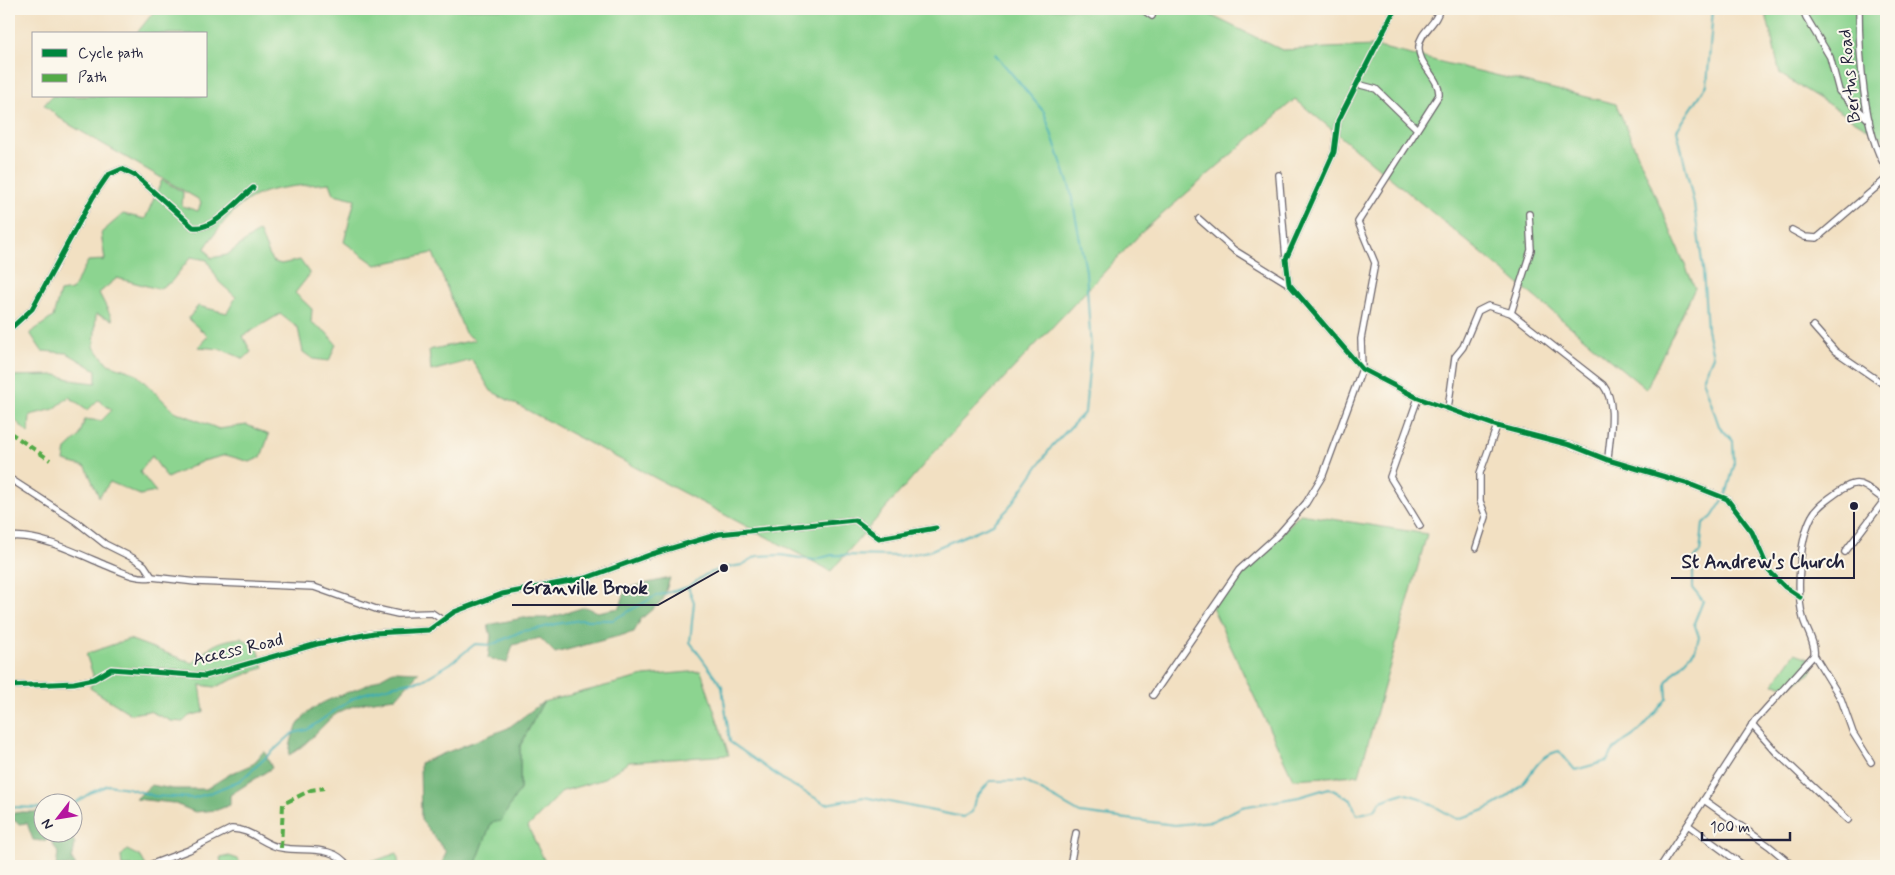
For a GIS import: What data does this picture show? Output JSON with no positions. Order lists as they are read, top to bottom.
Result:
{
  "streets": {
    "street": ["Bertus Road", "Access Road"]
  },
  "places": ["St Andrew's Church", "Granville Brook"],
  "legend": ["Cycle path", "Path"],
  "scale_bar": "100 m",
  "north": "bottom left"
}
